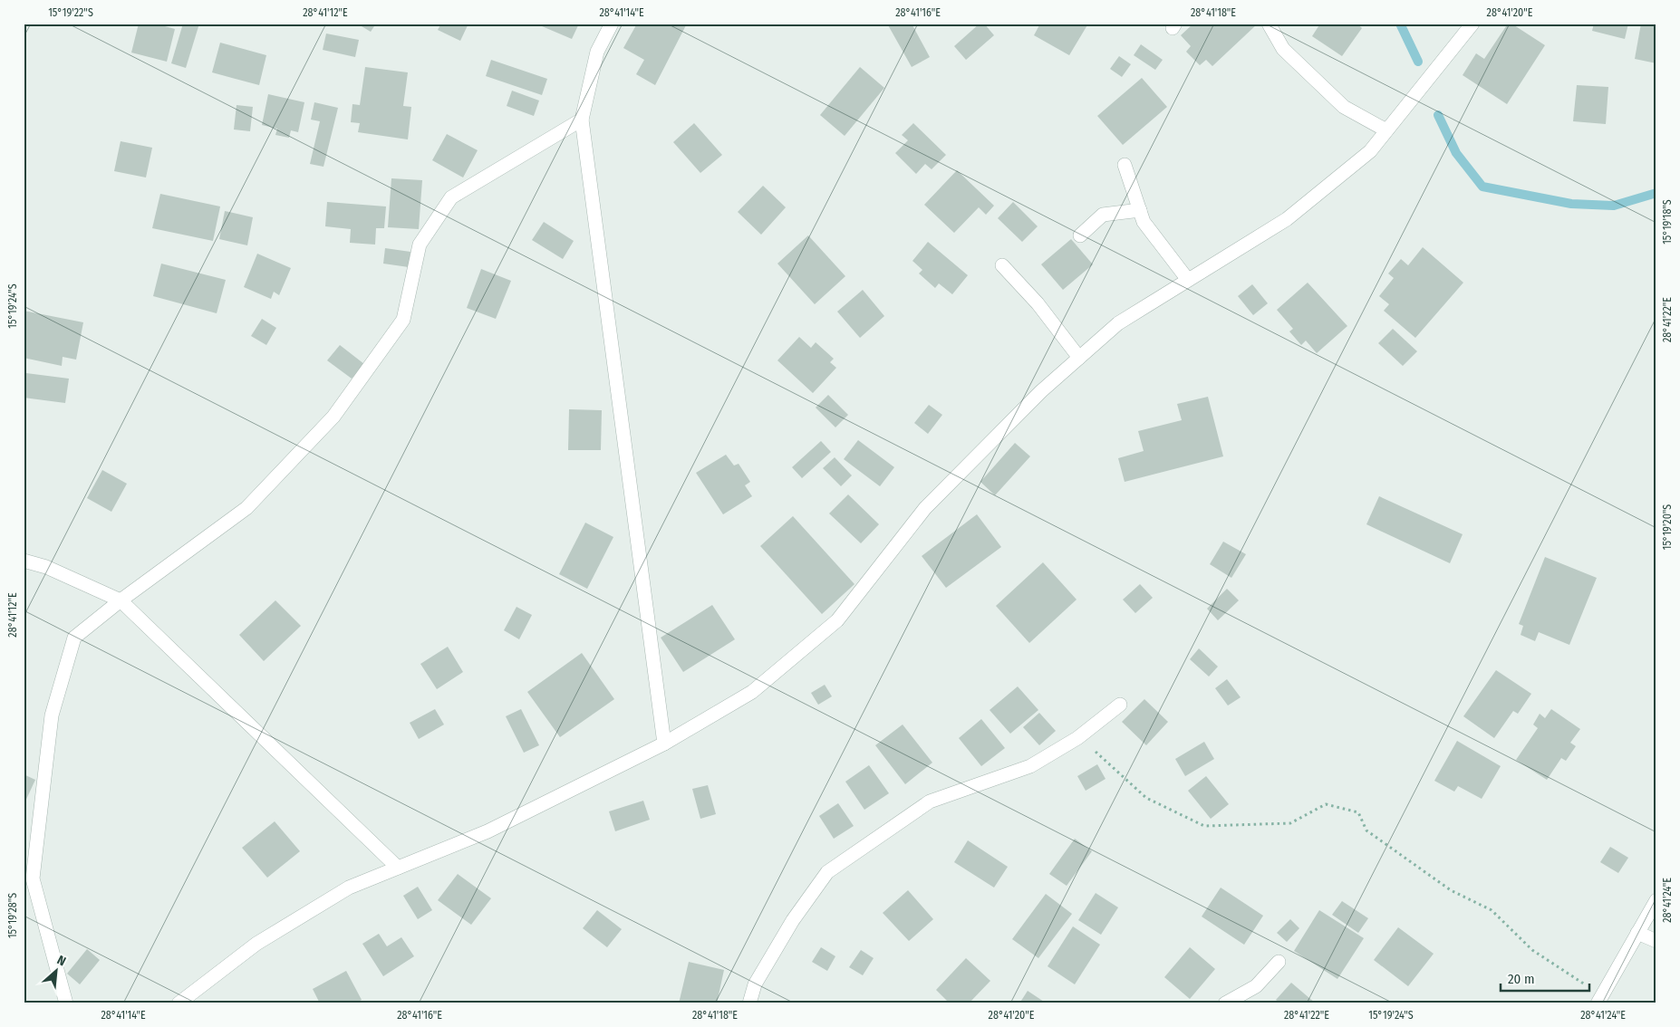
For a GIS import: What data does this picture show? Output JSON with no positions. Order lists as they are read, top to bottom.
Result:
{
  "scale_bar": "20 m",
  "north": "top right",
  "coordinates": [
    "15°19'22\"S",
    "28°41'12\"E",
    "28°41'14\"E",
    "28°41'16\"E",
    "28°41'18\"E",
    "28°41'20\"E",
    "15°19'18\"S",
    "15°19'24\"S",
    "28°41'22\"E",
    "15°19'20\"S",
    "28°41'24\"E",
    "15°19'28\"S"
  ]
}
